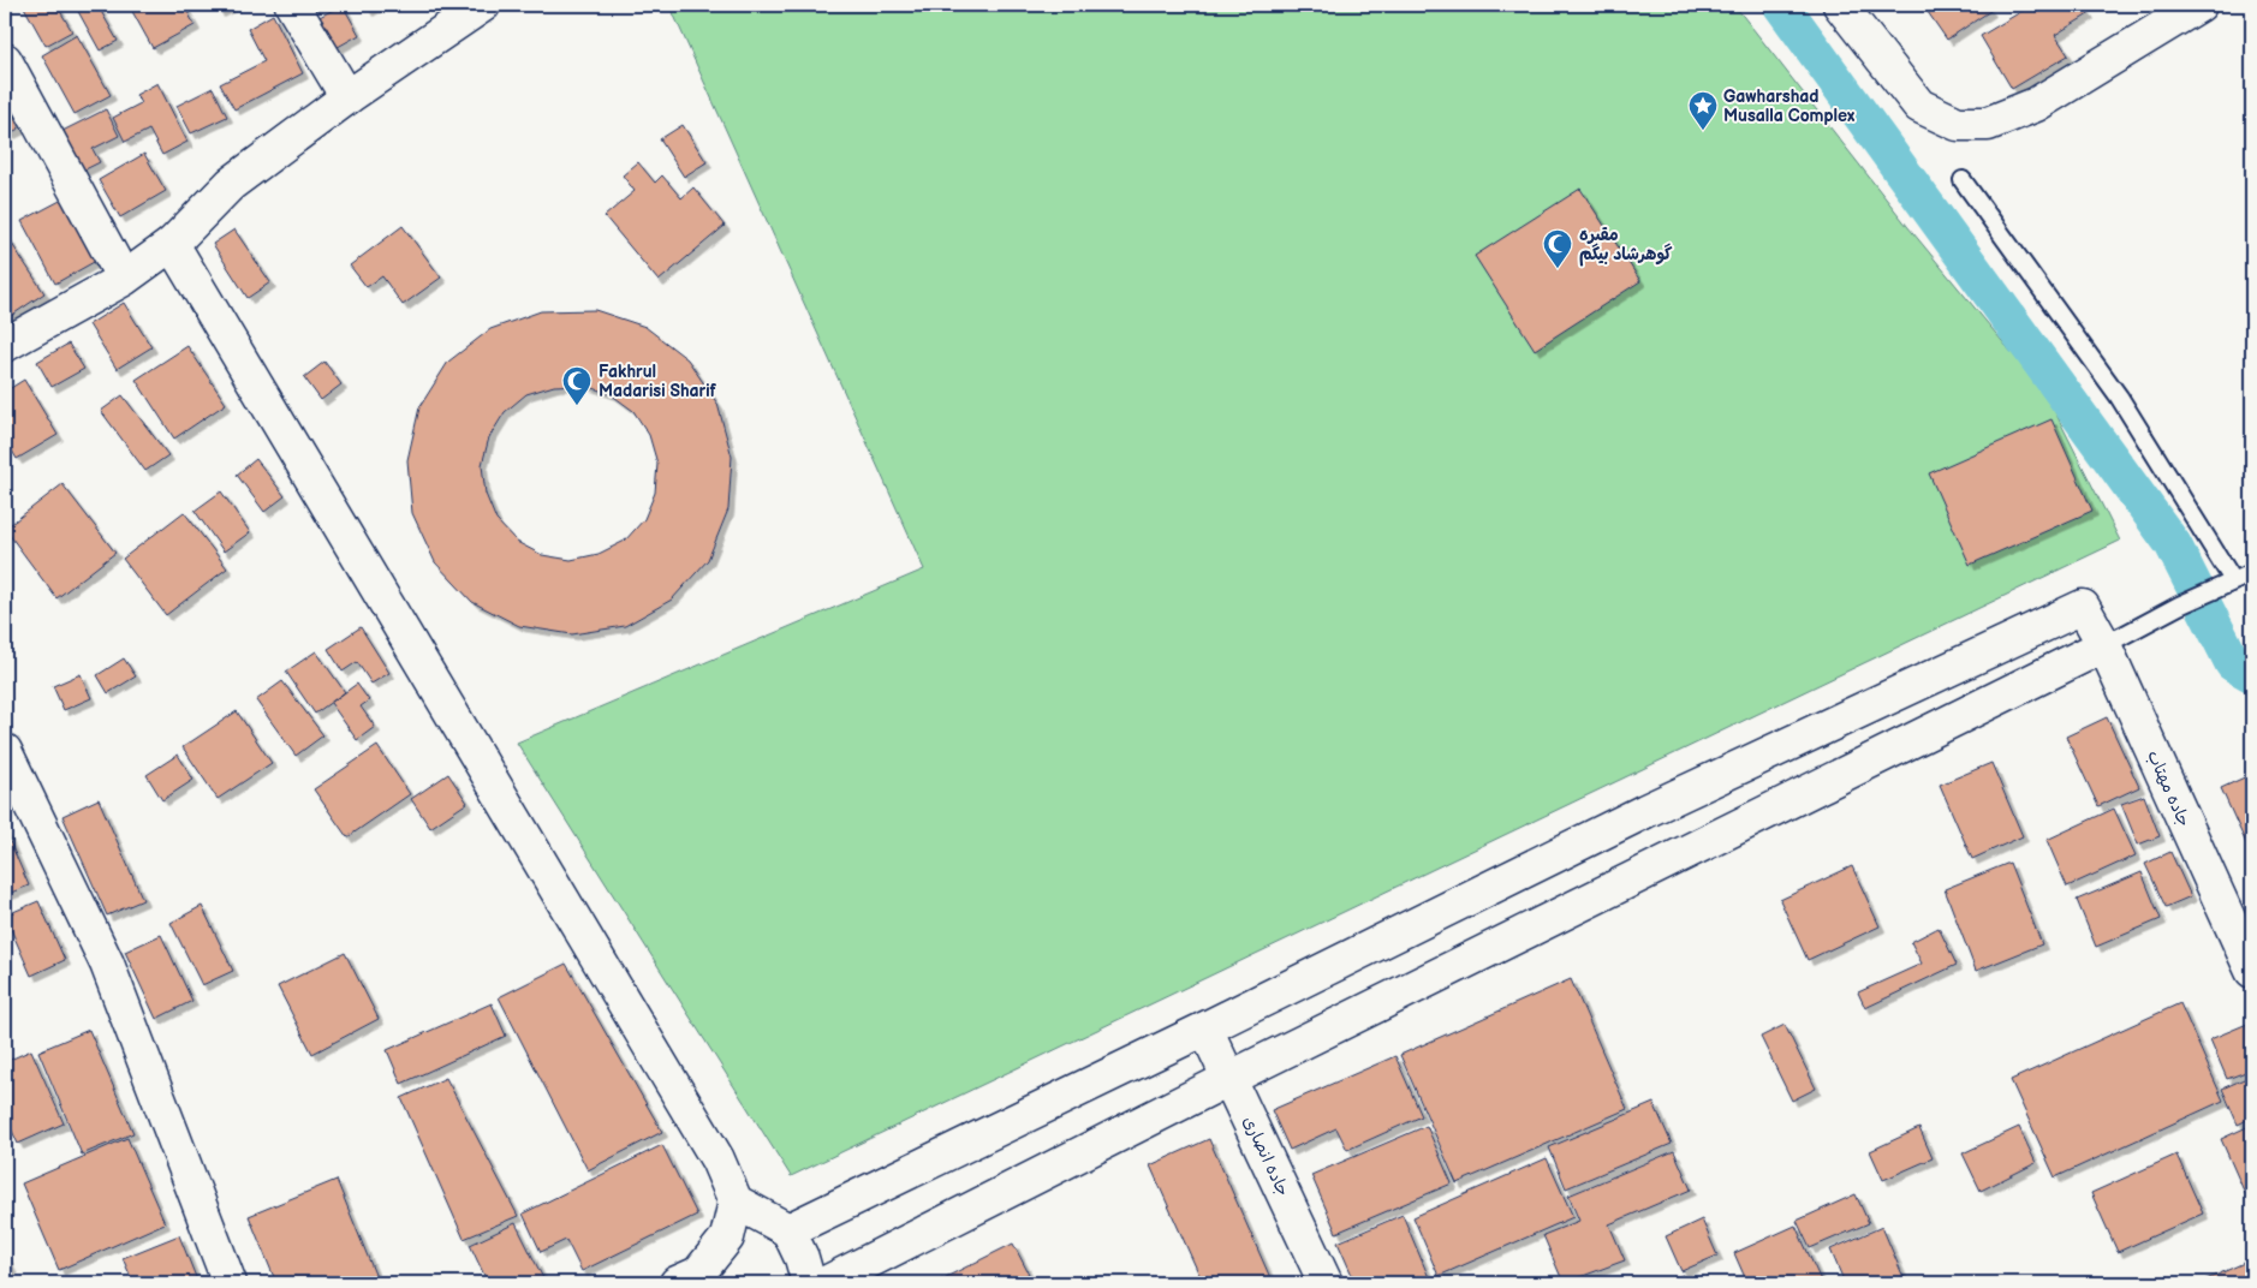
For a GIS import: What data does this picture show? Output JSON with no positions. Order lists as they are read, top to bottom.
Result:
{
  "streets": {
    "street": ["جاده مهتاب", "جاده انصاری"]
  },
  "crossings": [
    ["جاده مهتاب", "جاده انصاری"]
  ],
  "places": {
    "place": ["Gawharshad Musalla Complex"],
    "mosque": ["مقبره گوهرشاد بیگم", "Fakhrul Madarisi Sharif"]
  }
}
